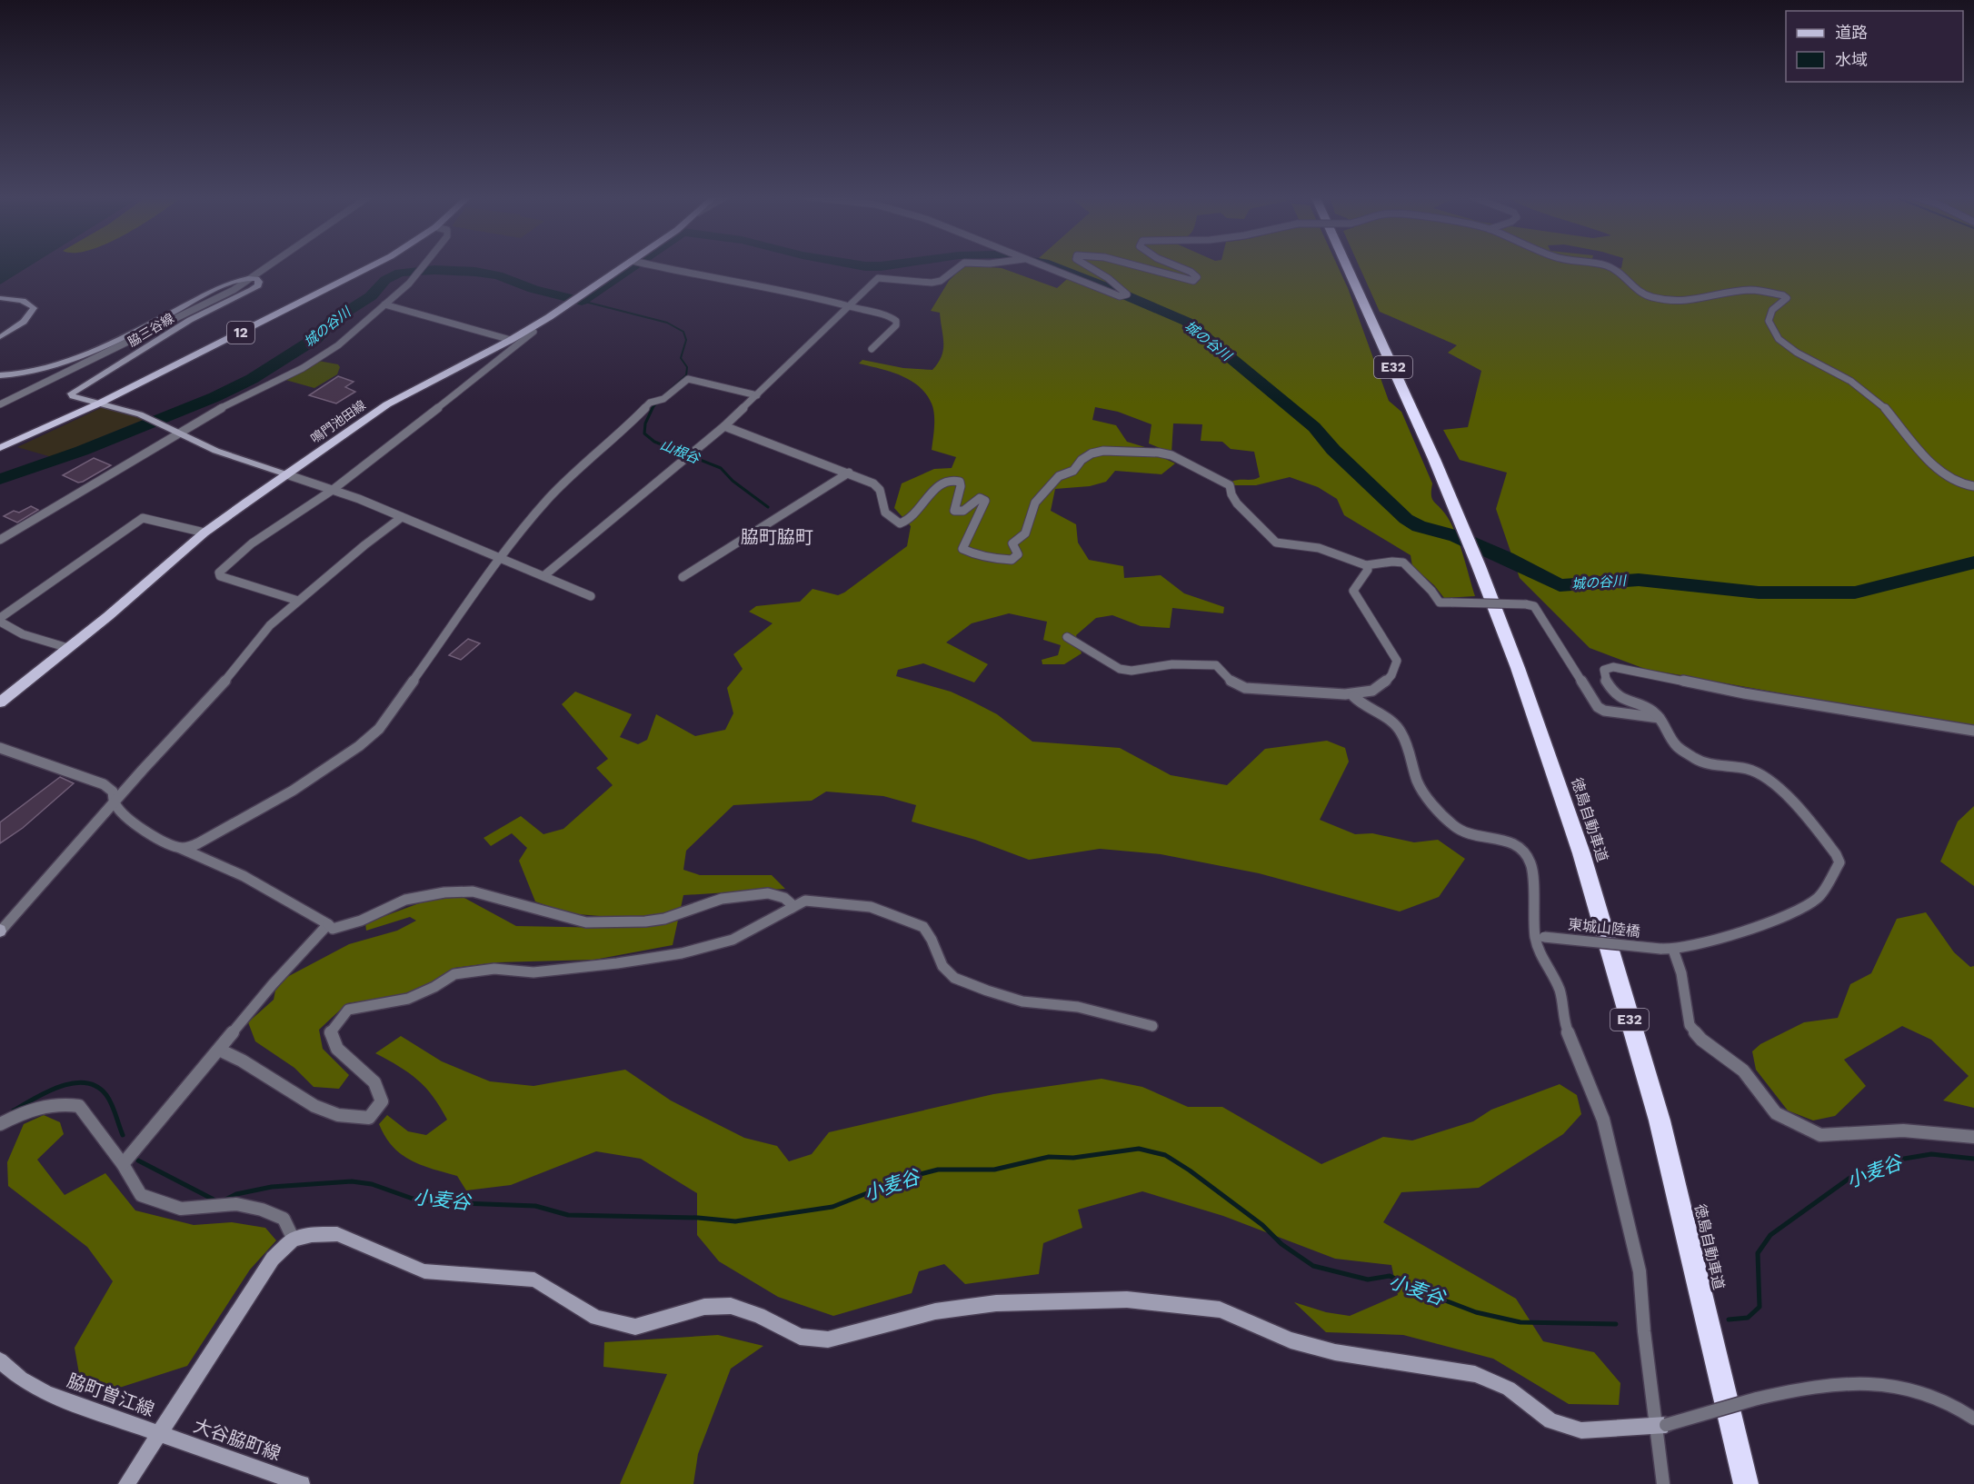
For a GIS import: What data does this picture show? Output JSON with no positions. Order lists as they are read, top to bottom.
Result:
{
  "streets": {
    "highway": ["E32", "徳島自動車道"],
    "main road": [
      "脇三谷線",
      "12",
      "鳴門池田線",
      "脇町曽江線",
      "大谷脇町線"
    ],
    "street": ["東城山陸橋"]
  },
  "crossings": [
    ["脇三谷線", "12"],
    ["脇三谷線", "鳴門池田線"],
    ["脇町曽江線", "大谷脇町線"]
  ],
  "districts": ["脇町脇町"],
  "water": ["城の谷川", "山根谷", "小麦谷"],
  "legend": ["道路", "水域"]
}
